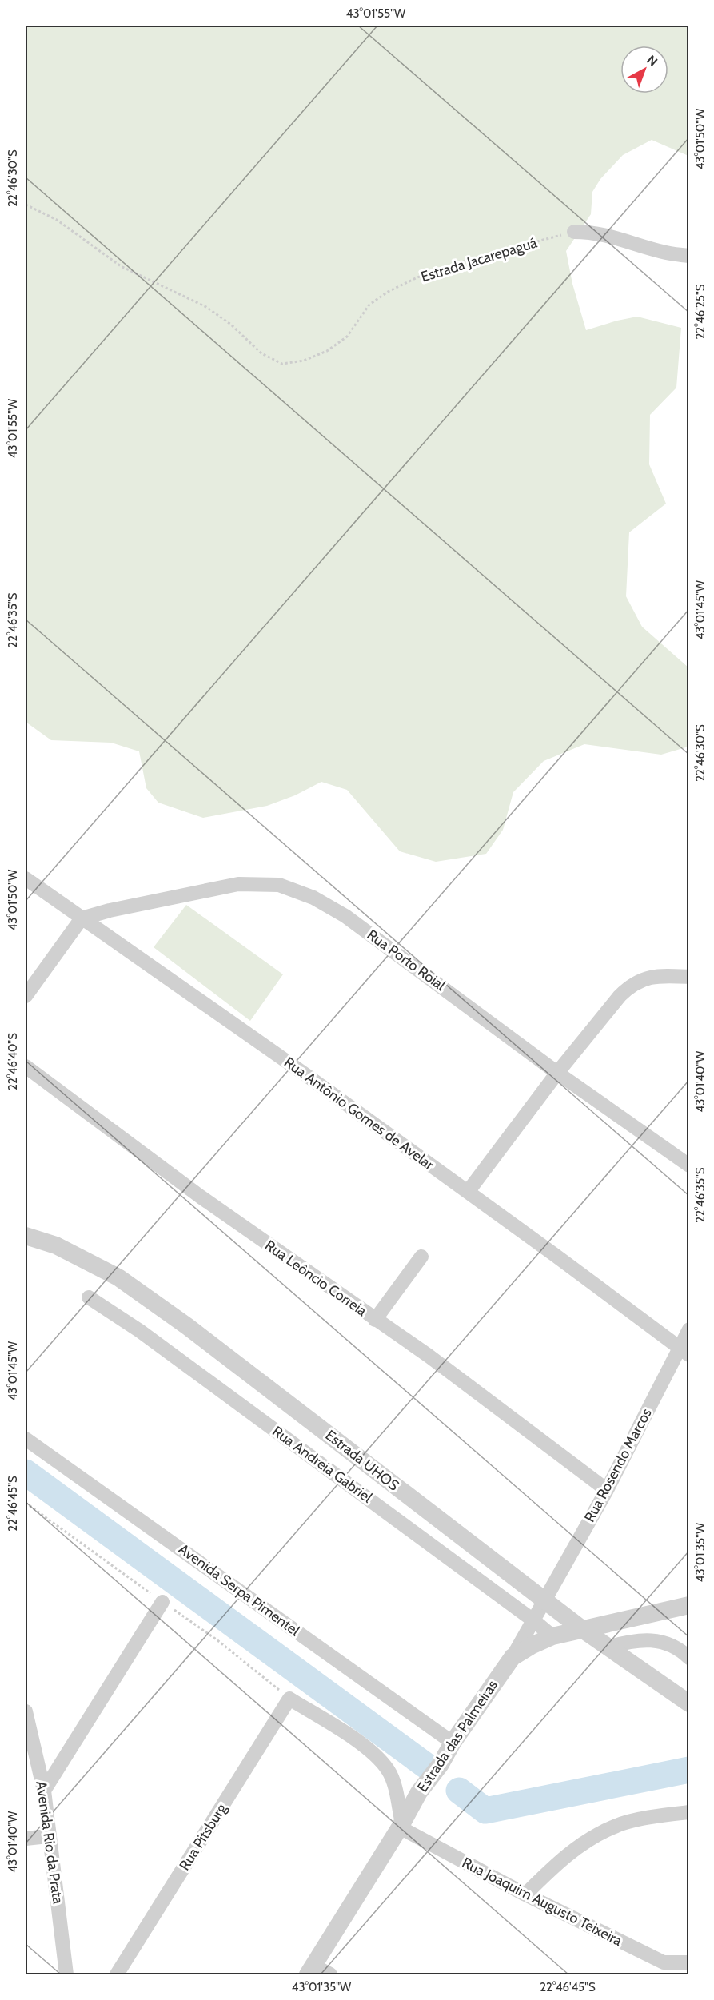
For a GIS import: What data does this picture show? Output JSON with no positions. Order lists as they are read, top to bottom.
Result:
{
  "streets": {
    "street": [
      "Rua Porto Roial",
      "Rua Antônio Gomes de Avelar",
      "Rua Leôncio Correia",
      "Estrada UHOS",
      "Rua Andreia Gabriel",
      "Rua Rosendo Marcos",
      "Avenida Serpa Pimentel",
      "Estrada das Palmeiras",
      "Rua Pitsburg",
      "Avenida Rio da Prata",
      "Rua Joaquim Augusto Teixeira"
    ],
    "path": ["Estrada Jacarepaguá"]
  },
  "crossings": [
    ["Rua Porto Roial", "Rua Antônio Gomes de Avelar"],
    ["Rua Antônio Gomes de Avelar", "Rua Rosendo Marcos"],
    ["Rua Leôncio Correia", "Rua Rosendo Marcos"],
    ["Estrada UHOS", "Rua Rosendo Marcos"],
    ["Estrada UHOS", "Estrada das Palmeiras"],
    ["Rua Andreia Gabriel", "Rua Rosendo Marcos"],
    ["Rua Andreia Gabriel", "Estrada das Palmeiras"],
    ["Rua Rosendo Marcos", "Estrada das Palmeiras"],
    ["Avenida Serpa Pimentel", "Estrada das Palmeiras"],
    ["Estrada das Palmeiras", "Rua Pitsburg"],
    ["Estrada das Palmeiras", "Rua Joaquim Augusto Teixeira"],
    ["Rua Pitsburg", "Rua Joaquim Augusto Teixeira"]
  ],
  "north": "top right",
  "coordinates": [
    "43°01'55\"W",
    "43°01'50\"W",
    "22°46'30\"S",
    "22°46'25\"S",
    "43°01'45\"W",
    "22°46'35\"S",
    "22°46'40\"S",
    "43°01'40\"W",
    "22°46'45\"S",
    "43°01'35\"W"
  ]
}
